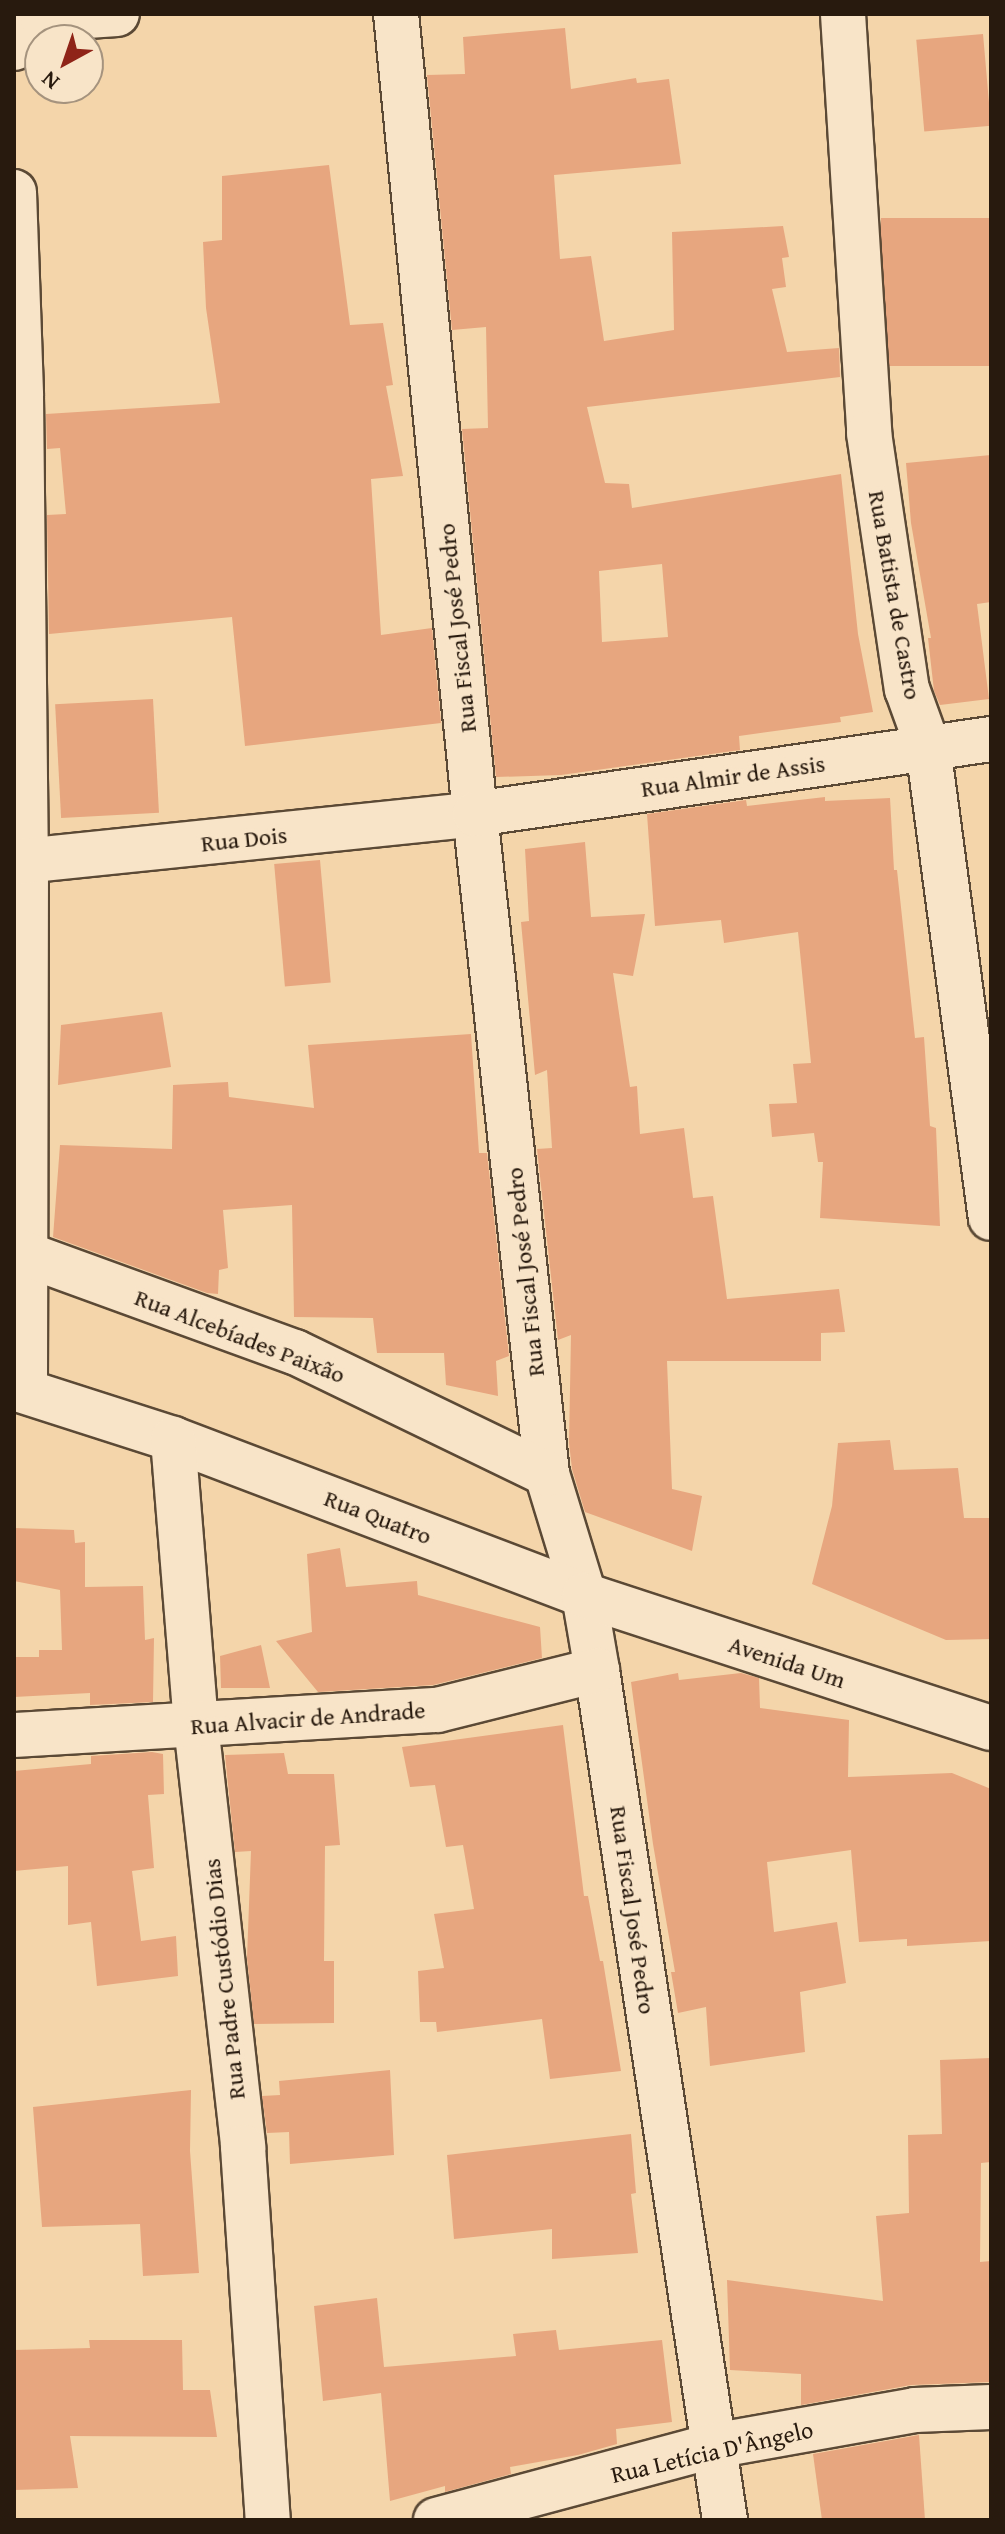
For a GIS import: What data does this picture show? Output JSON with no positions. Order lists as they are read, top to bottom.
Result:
{
  "streets": {
    "street": [
      "Rua Batista de Castro",
      "Rua Fiscal José Pedro",
      "Rua Almir de Assis",
      "Rua Dois",
      "Rua Alcebíades Paixão",
      "Rua Quatro",
      "Avenida Um",
      "Rua Alvacir de Andrade",
      "Rua Padre Custódio Dias",
      "Rua Letícia D'Ângelo"
    ]
  },
  "crossings": [
    ["Rua Batista de Castro", "Rua Almir de Assis"],
    ["Rua Fiscal José Pedro", "Rua Almir de Assis"],
    ["Rua Fiscal José Pedro", "Rua Dois"],
    ["Rua Fiscal José Pedro", "Rua Alcebíades Paixão"],
    ["Rua Fiscal José Pedro", "Rua Quatro"],
    ["Rua Fiscal José Pedro", "Avenida Um"],
    ["Rua Fiscal José Pedro", "Rua Alvacir de Andrade"],
    ["Rua Fiscal José Pedro", "Rua Letícia D'Ângelo"],
    ["Rua Almir de Assis", "Rua Dois"],
    ["Rua Quatro", "Avenida Um"],
    ["Rua Quatro", "Rua Padre Custódio Dias"],
    ["Rua Alvacir de Andrade", "Rua Padre Custódio Dias"]
  ],
  "north": "bottom left"
}
